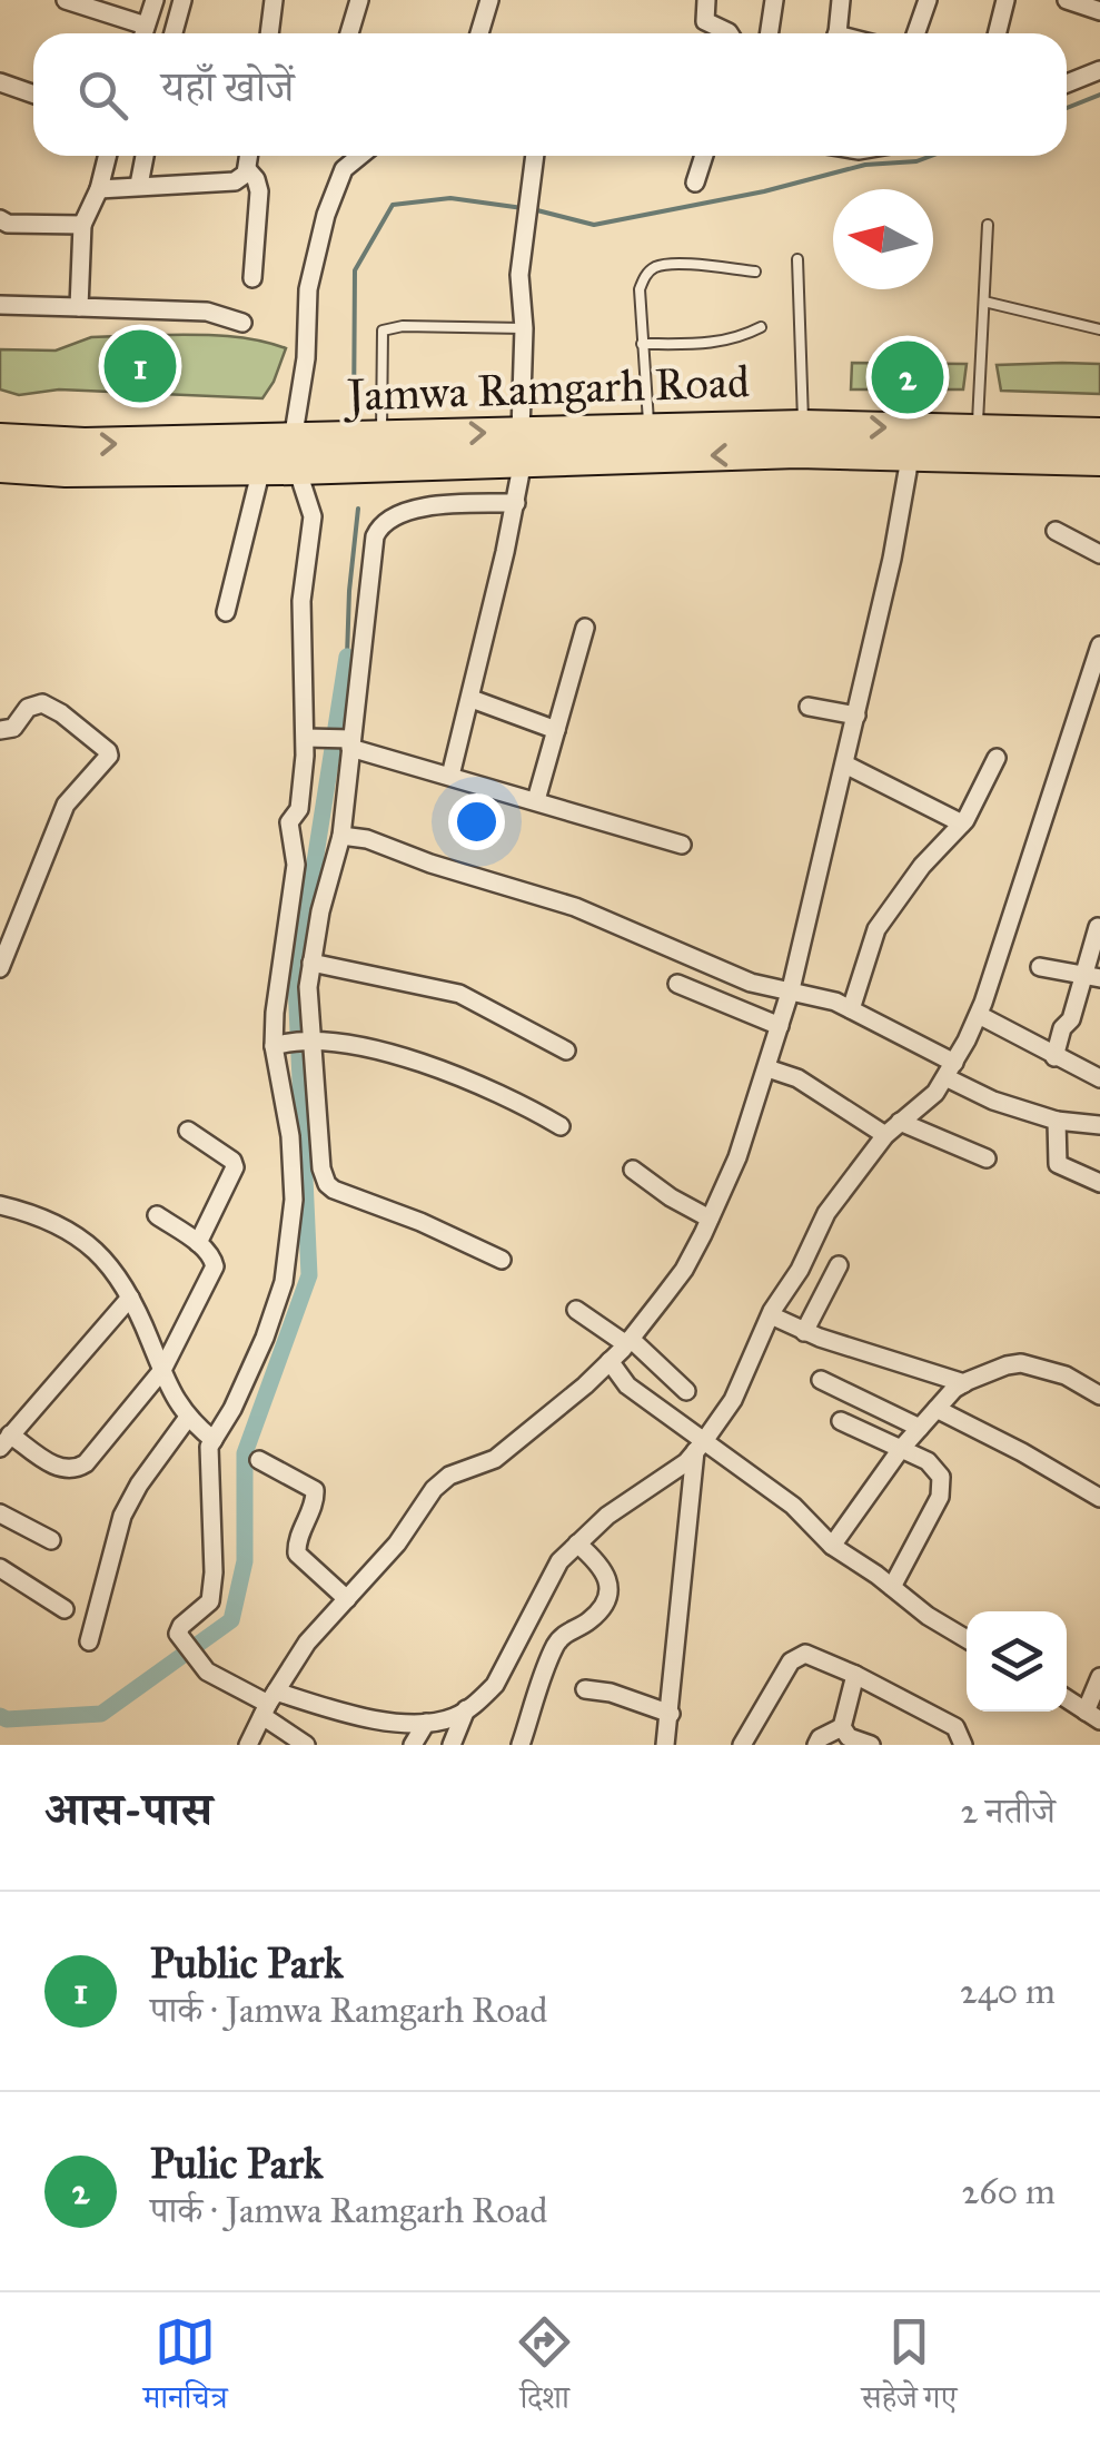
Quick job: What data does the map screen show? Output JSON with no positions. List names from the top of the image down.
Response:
{
  "streets": {
    "highway": ["Jamwa Ramgarh Road"]
  },
  "north": "left",
  "page": {
    "search": "यहाँ खोजें",
    "pins": ["1", "2"],
    "heading": ["आस-पास", "2 नतीजे"],
    "list": [
      {
        "mark": "1",
        "name": "Public Park",
        "note": "पार्क · Jamwa Ramgarh Road",
        "value": "240 m"
      },
      {
        "mark": "2",
        "name": "Pulic Park",
        "note": "पार्क · Jamwa Ramgarh Road",
        "value": "260 m"
      }
    ],
    "nav": ["मानचित्र", "दिशा", "सहेजे गए"]
  }
}
